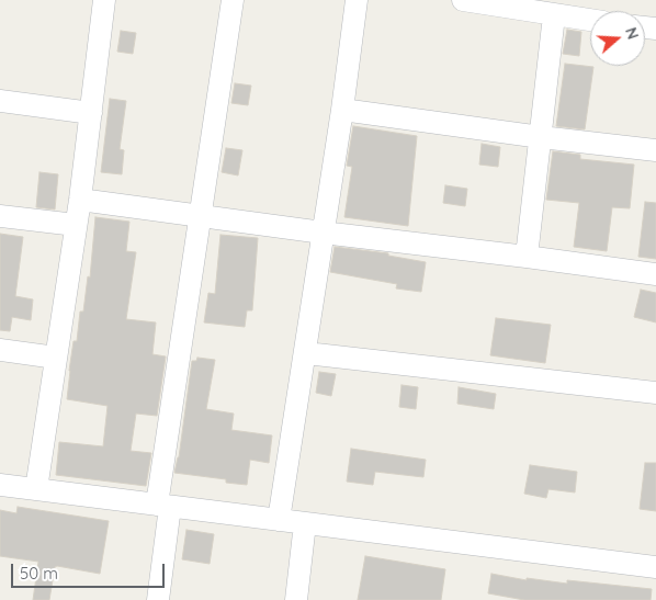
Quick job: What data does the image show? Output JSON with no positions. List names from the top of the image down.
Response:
{
  "scale_bar": "50 m",
  "north": "right"
}
